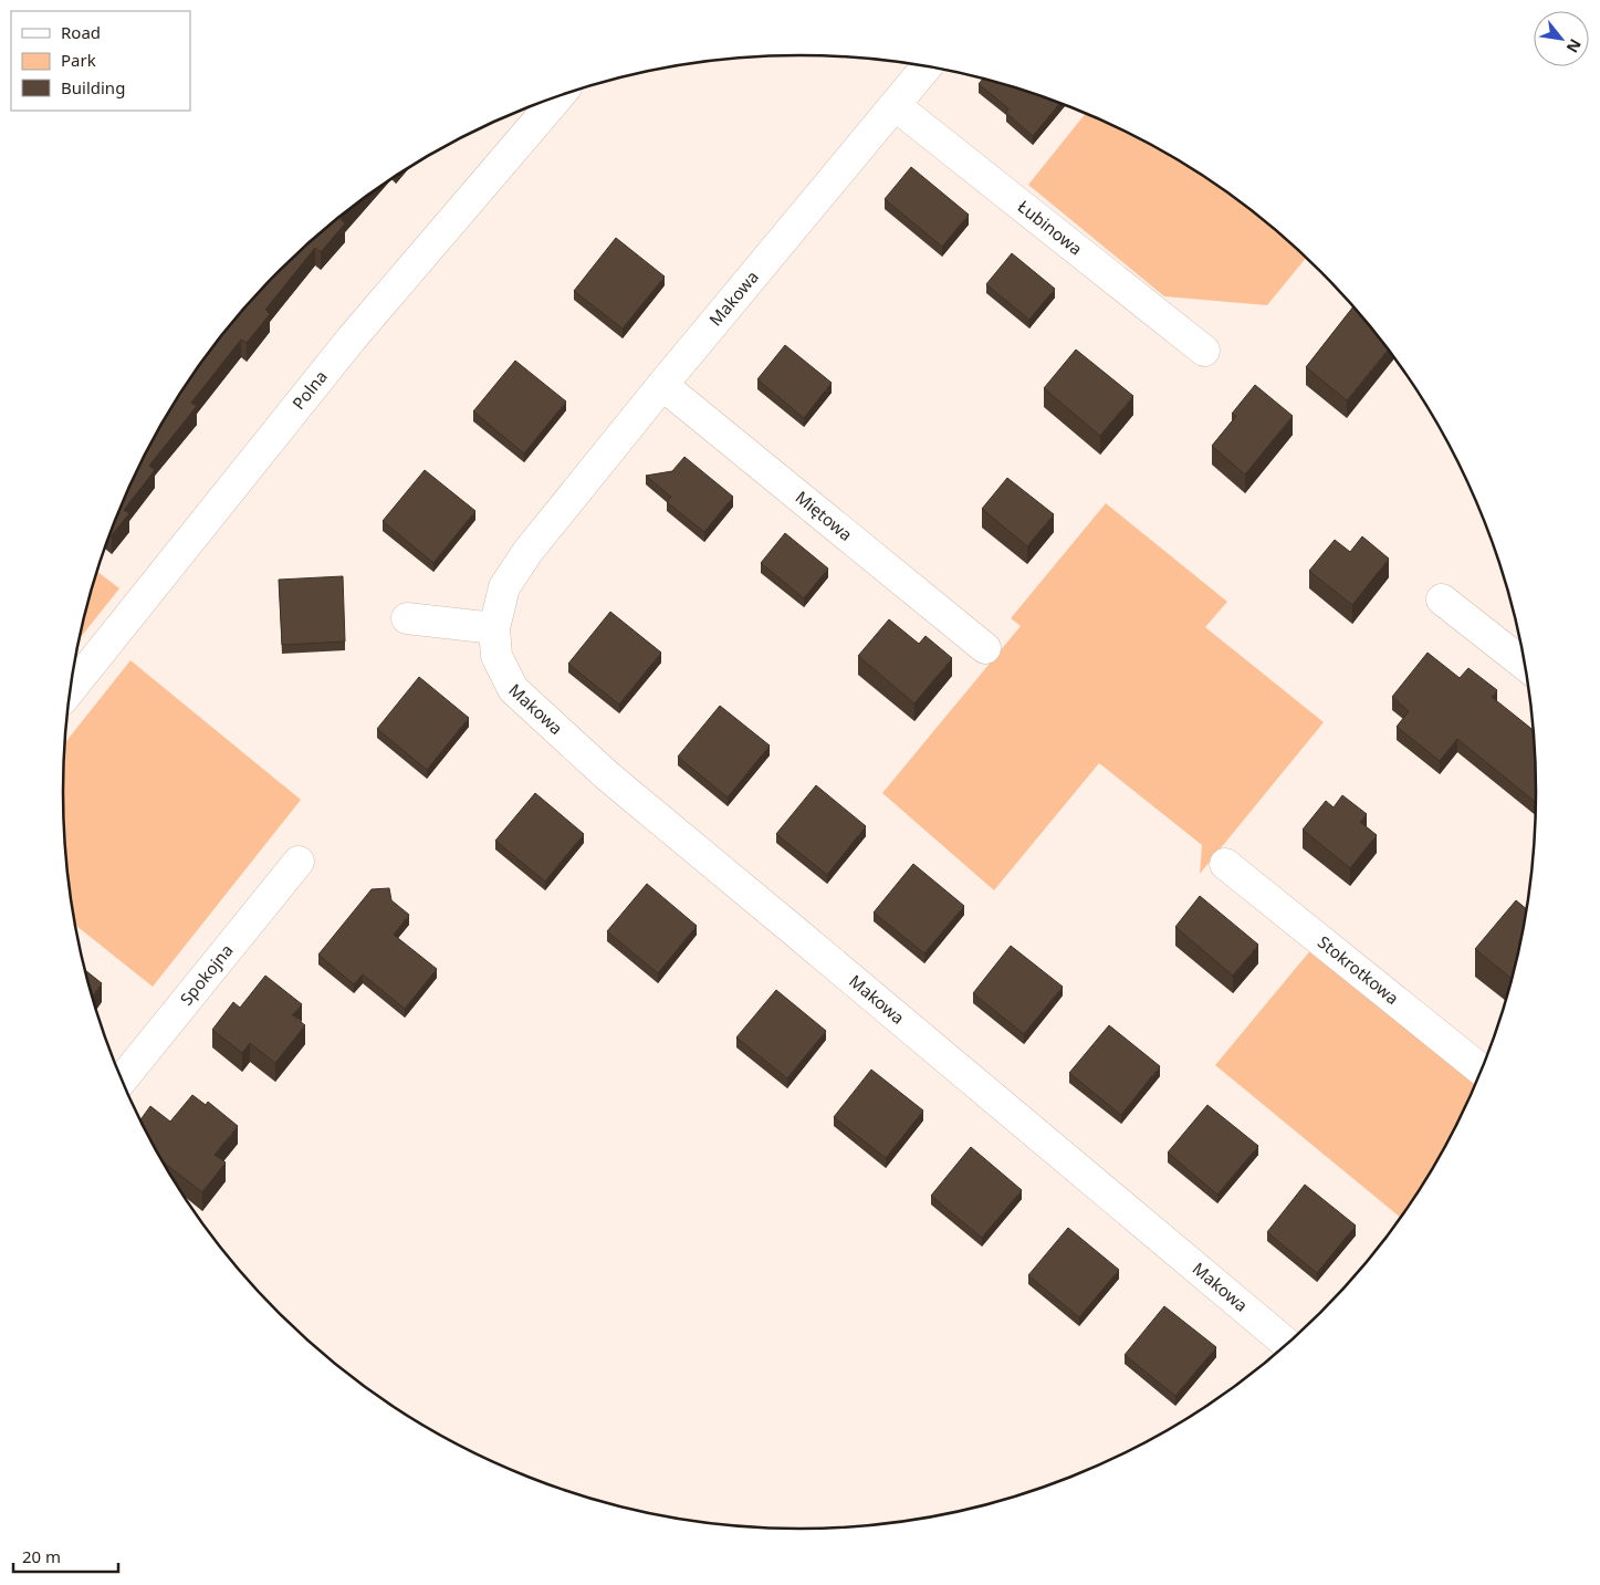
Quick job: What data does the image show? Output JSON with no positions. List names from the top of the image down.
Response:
{
  "streets": {
    "street": [
      "Łubinowa",
      "Makowa",
      "Polna",
      "Miętowa",
      "Stokrotkowa",
      "Spokojna"
    ]
  },
  "crossings": [
    ["Łubinowa", "Makowa"],
    ["Makowa", "Miętowa"]
  ],
  "legend": ["Road", "Park", "Building"],
  "scale_bar": "20 m",
  "north": "bottom right"
}
